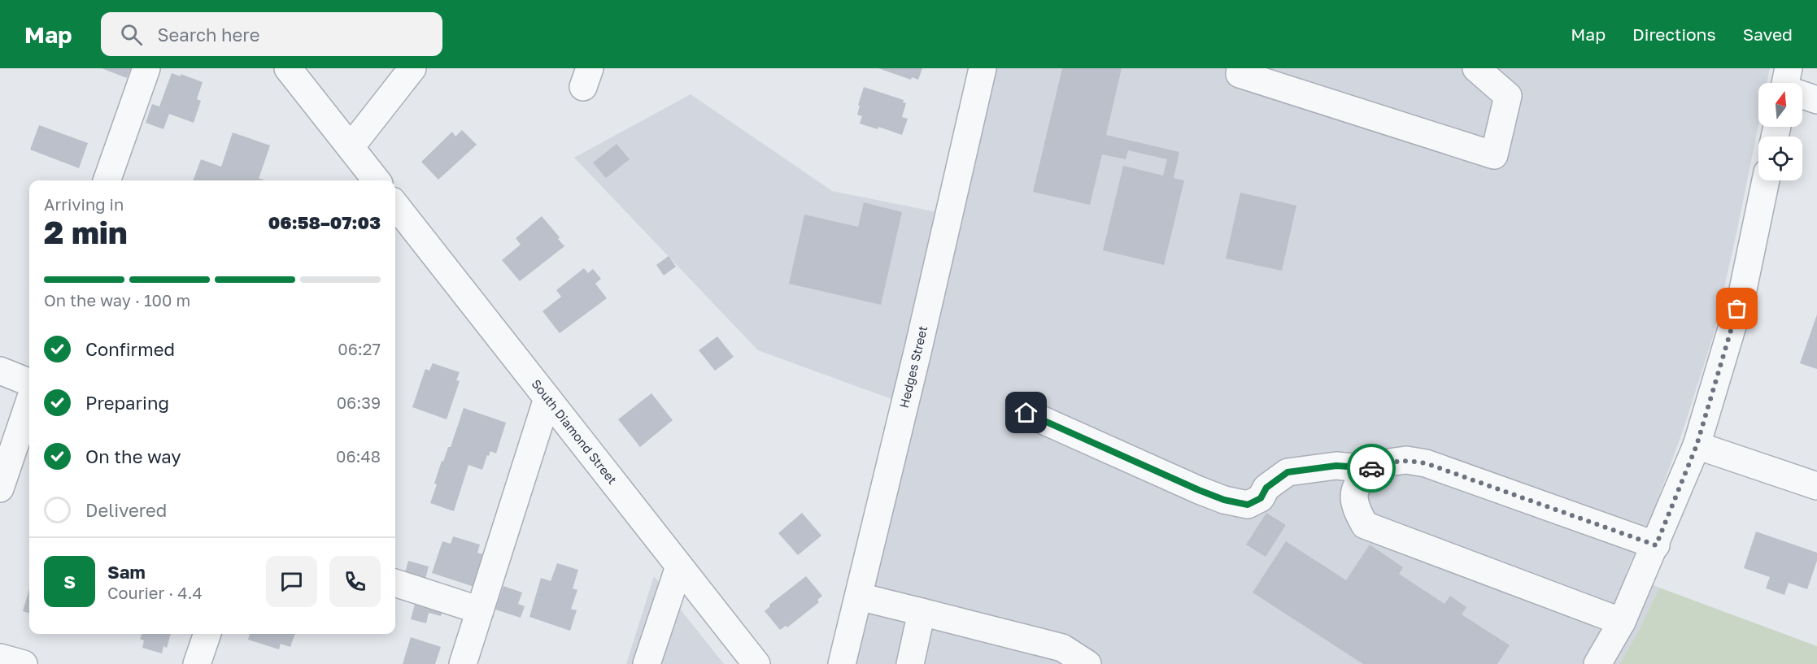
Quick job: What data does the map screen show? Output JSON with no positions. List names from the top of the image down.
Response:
{
  "streets": {
    "street": ["Hedges Street", "South Diamond Street"]
  },
  "north": "top",
  "page": {
    "header": "Map",
    "search": "Search here",
    "nav": ["Map", "Directions", "Saved"],
    "heading": ["2 min", "Arriving in", "06:58–07:03"],
    "panel": ["Sam", "Courier · 4.4"],
    "bar": "On the way · 100 m",
    "list": [
      ["Confirmed", "06:27"],
      ["Preparing", "06:39"],
      ["On the way", "06:48"],
      "Delivered"
    ],
    "round": "S"
  }
}
